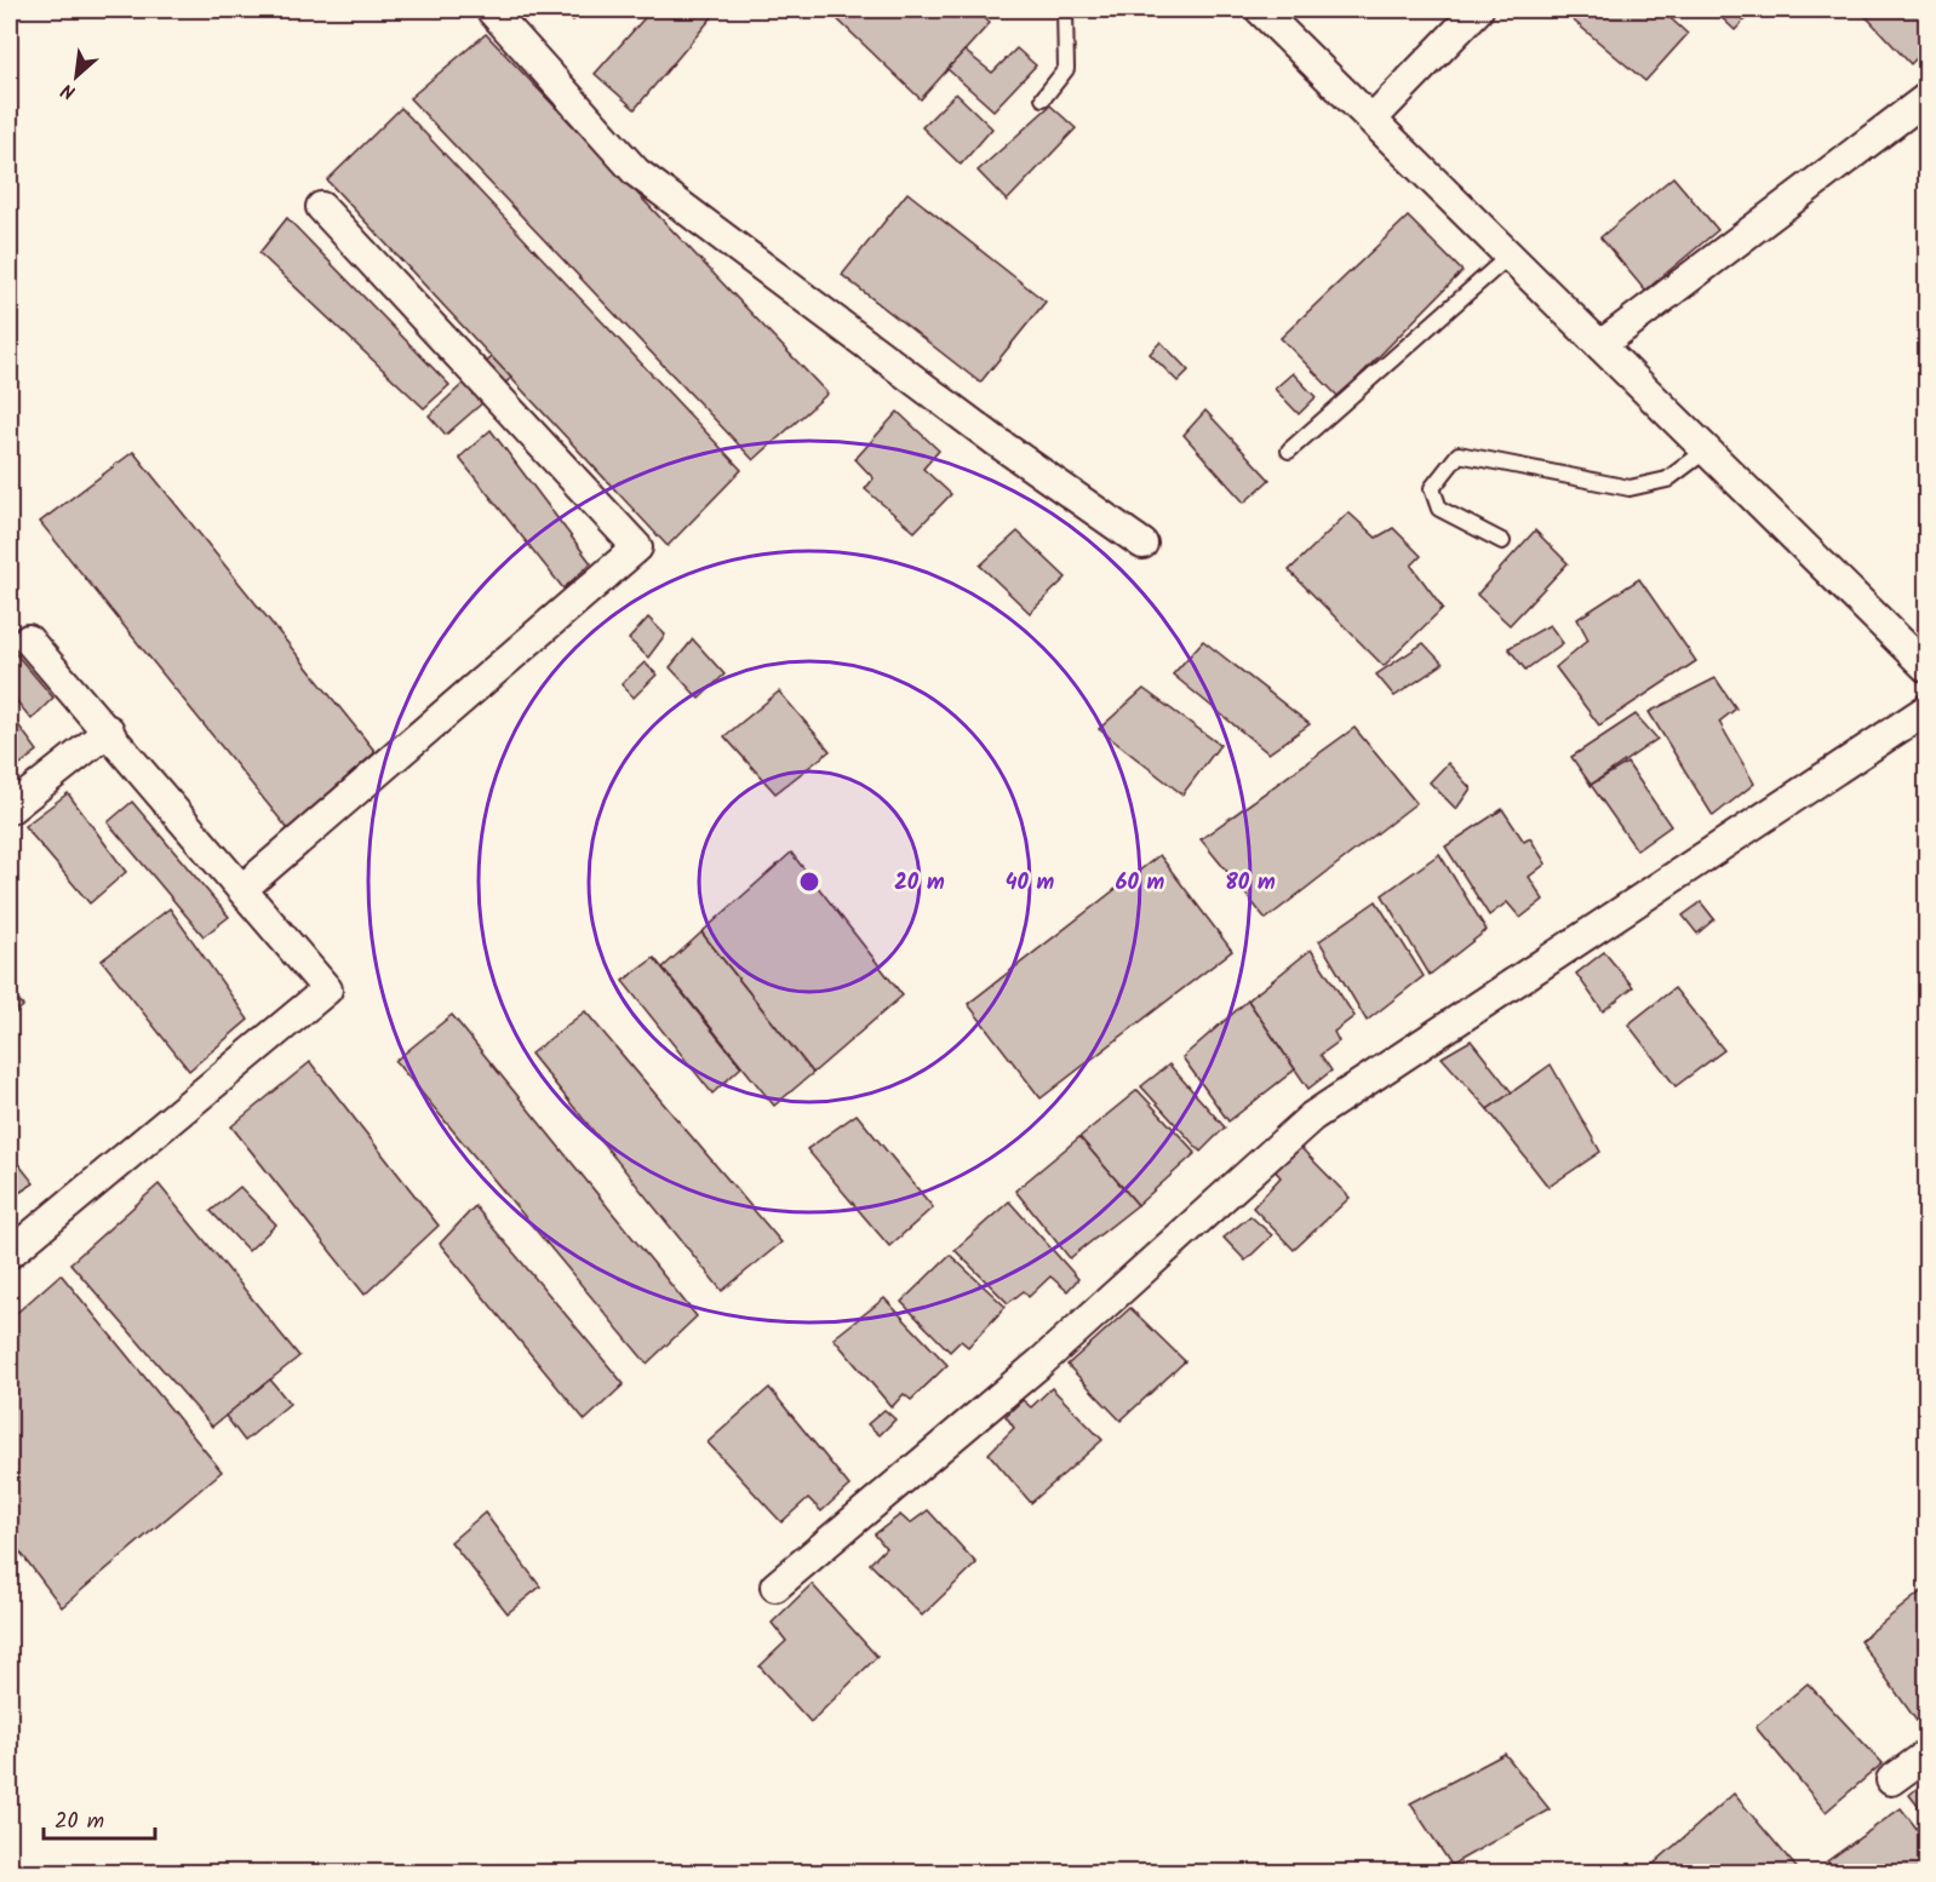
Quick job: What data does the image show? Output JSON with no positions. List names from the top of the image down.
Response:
{
  "scale_bar": "20 m",
  "north": "bottom left",
  "rings": [
    "20 m",
    "40 m",
    "60 m",
    "80 m"
  ]
}
